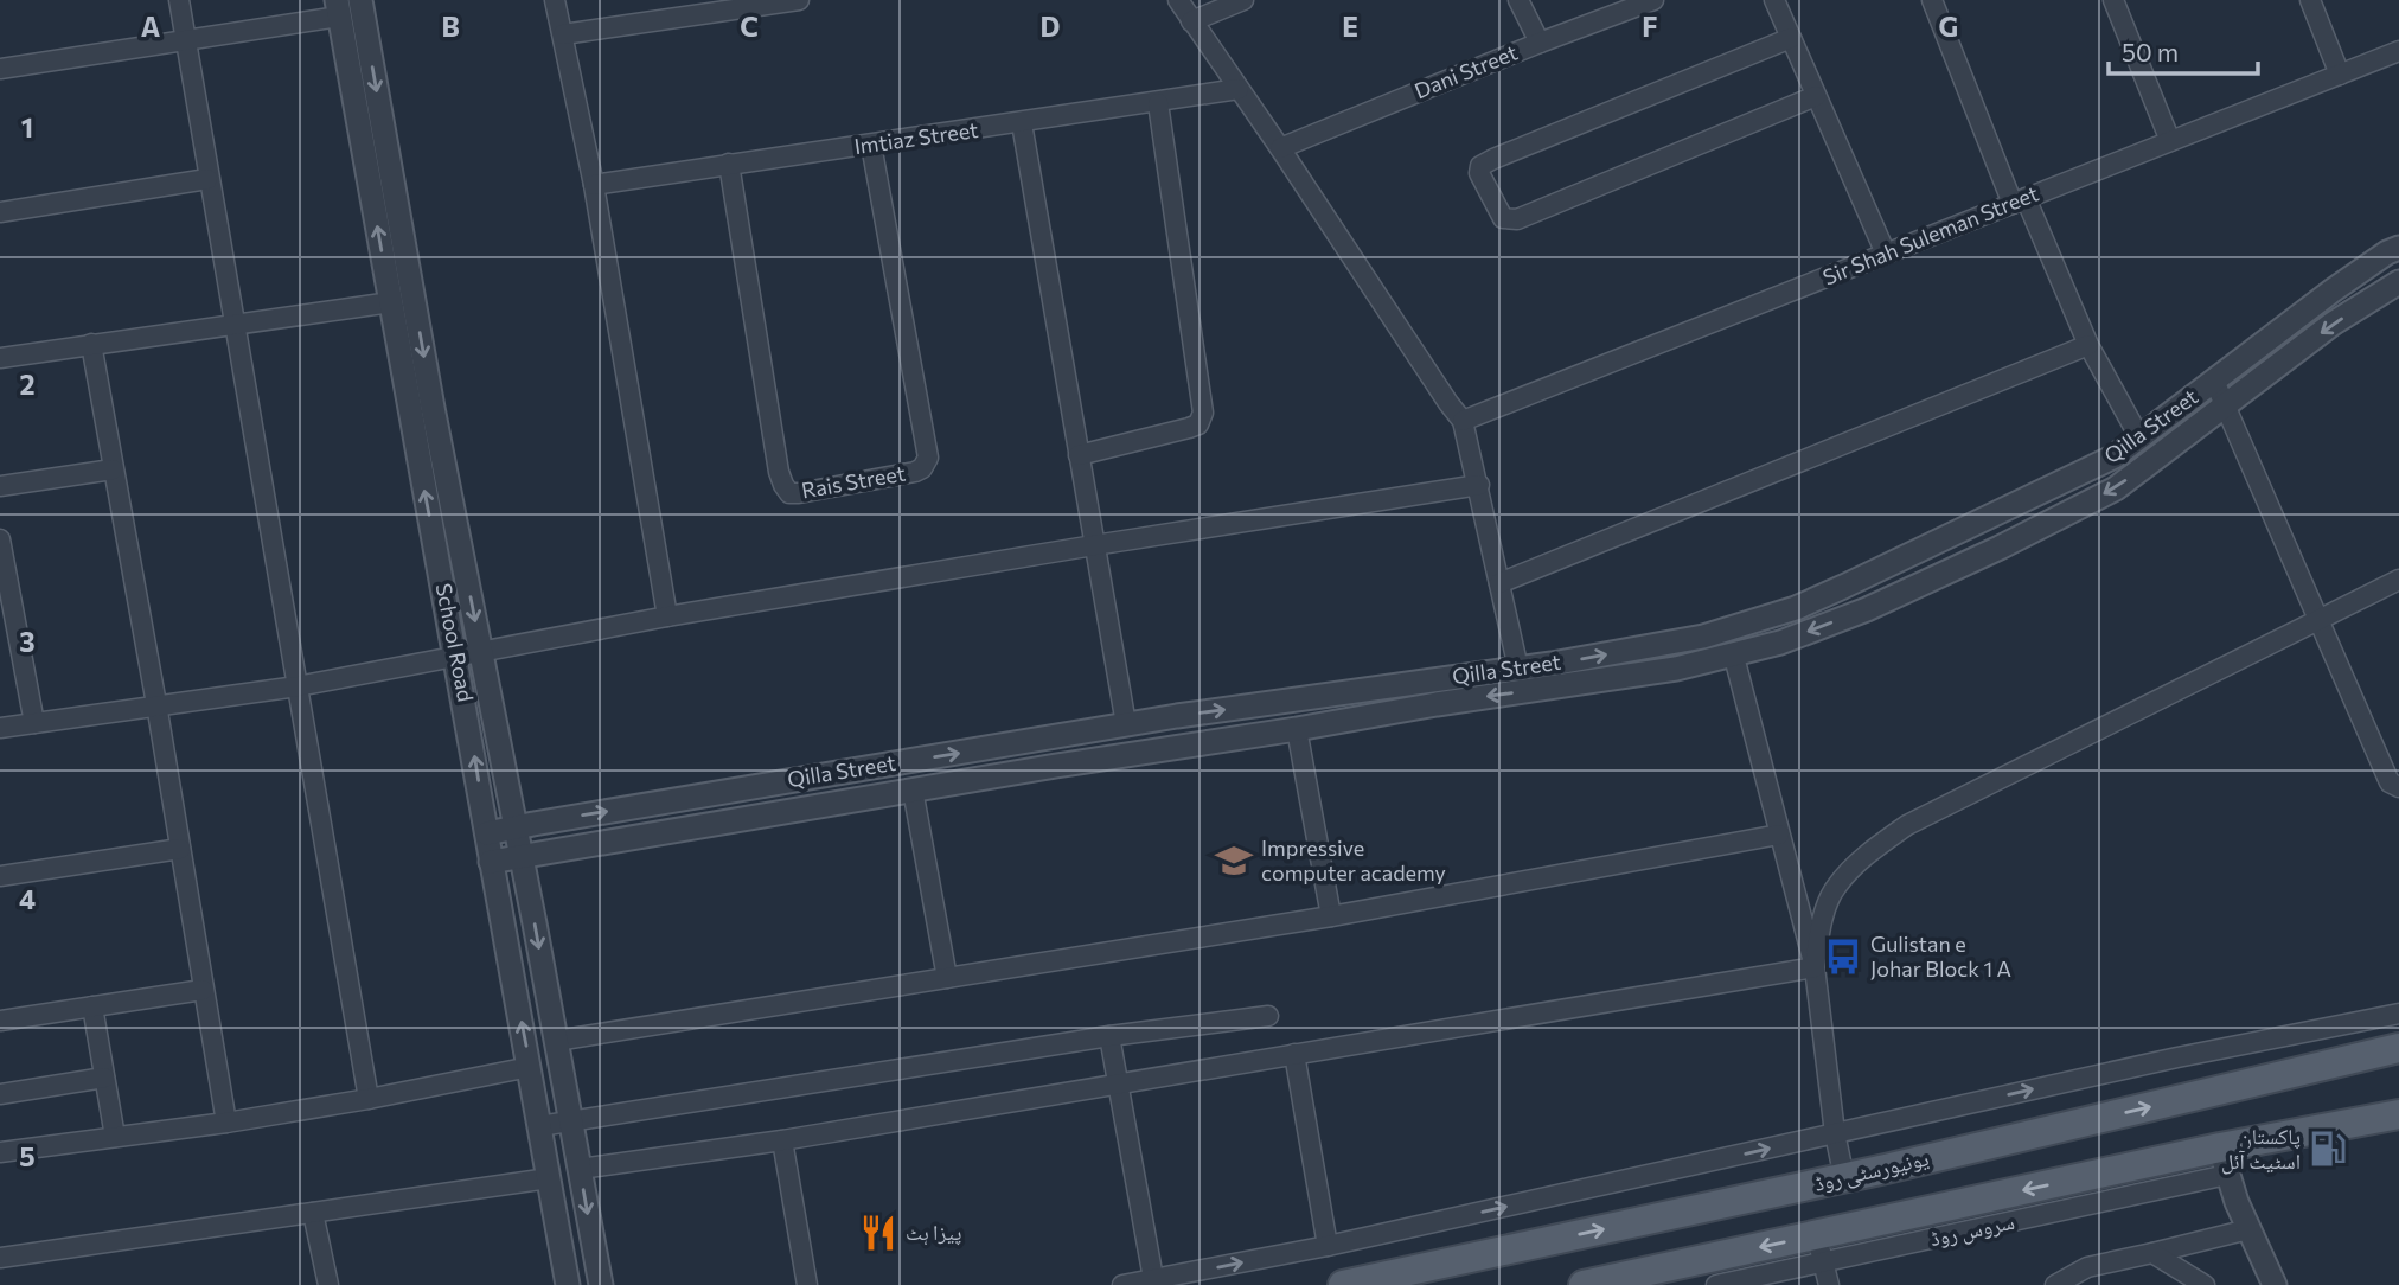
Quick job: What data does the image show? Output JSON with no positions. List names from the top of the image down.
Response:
{
  "streets": {
    "main road": ["یونیورسٹی روڈ"],
    "street": [
      "Dani Street",
      "Imtiaz Street",
      "Sir Shah Suleman Street",
      "Qilla Street",
      "Rais Street",
      "School Road"
    ]
  },
  "crossings": [
    ["Imtiaz Street", "Rais Street"],
    ["Qilla Street", "School Road"]
  ],
  "places": {
    "school or university": ["Impressive computer academy"],
    "bus stop": ["Gulistan e Johar Block 1 A"],
    "fuel station": ["پاکستان اسٹیٹ آئل"],
    "restaurant": ["پیزا ہٹ"]
  },
  "scale_bar": "50 m",
  "grid": {
    "columns": [
      "A",
      "B",
      "C",
      "D",
      "E",
      "F",
      "G"
    ],
    "rows": [
      "1",
      "2",
      "3",
      "4",
      "5"
    ]
  }
}
